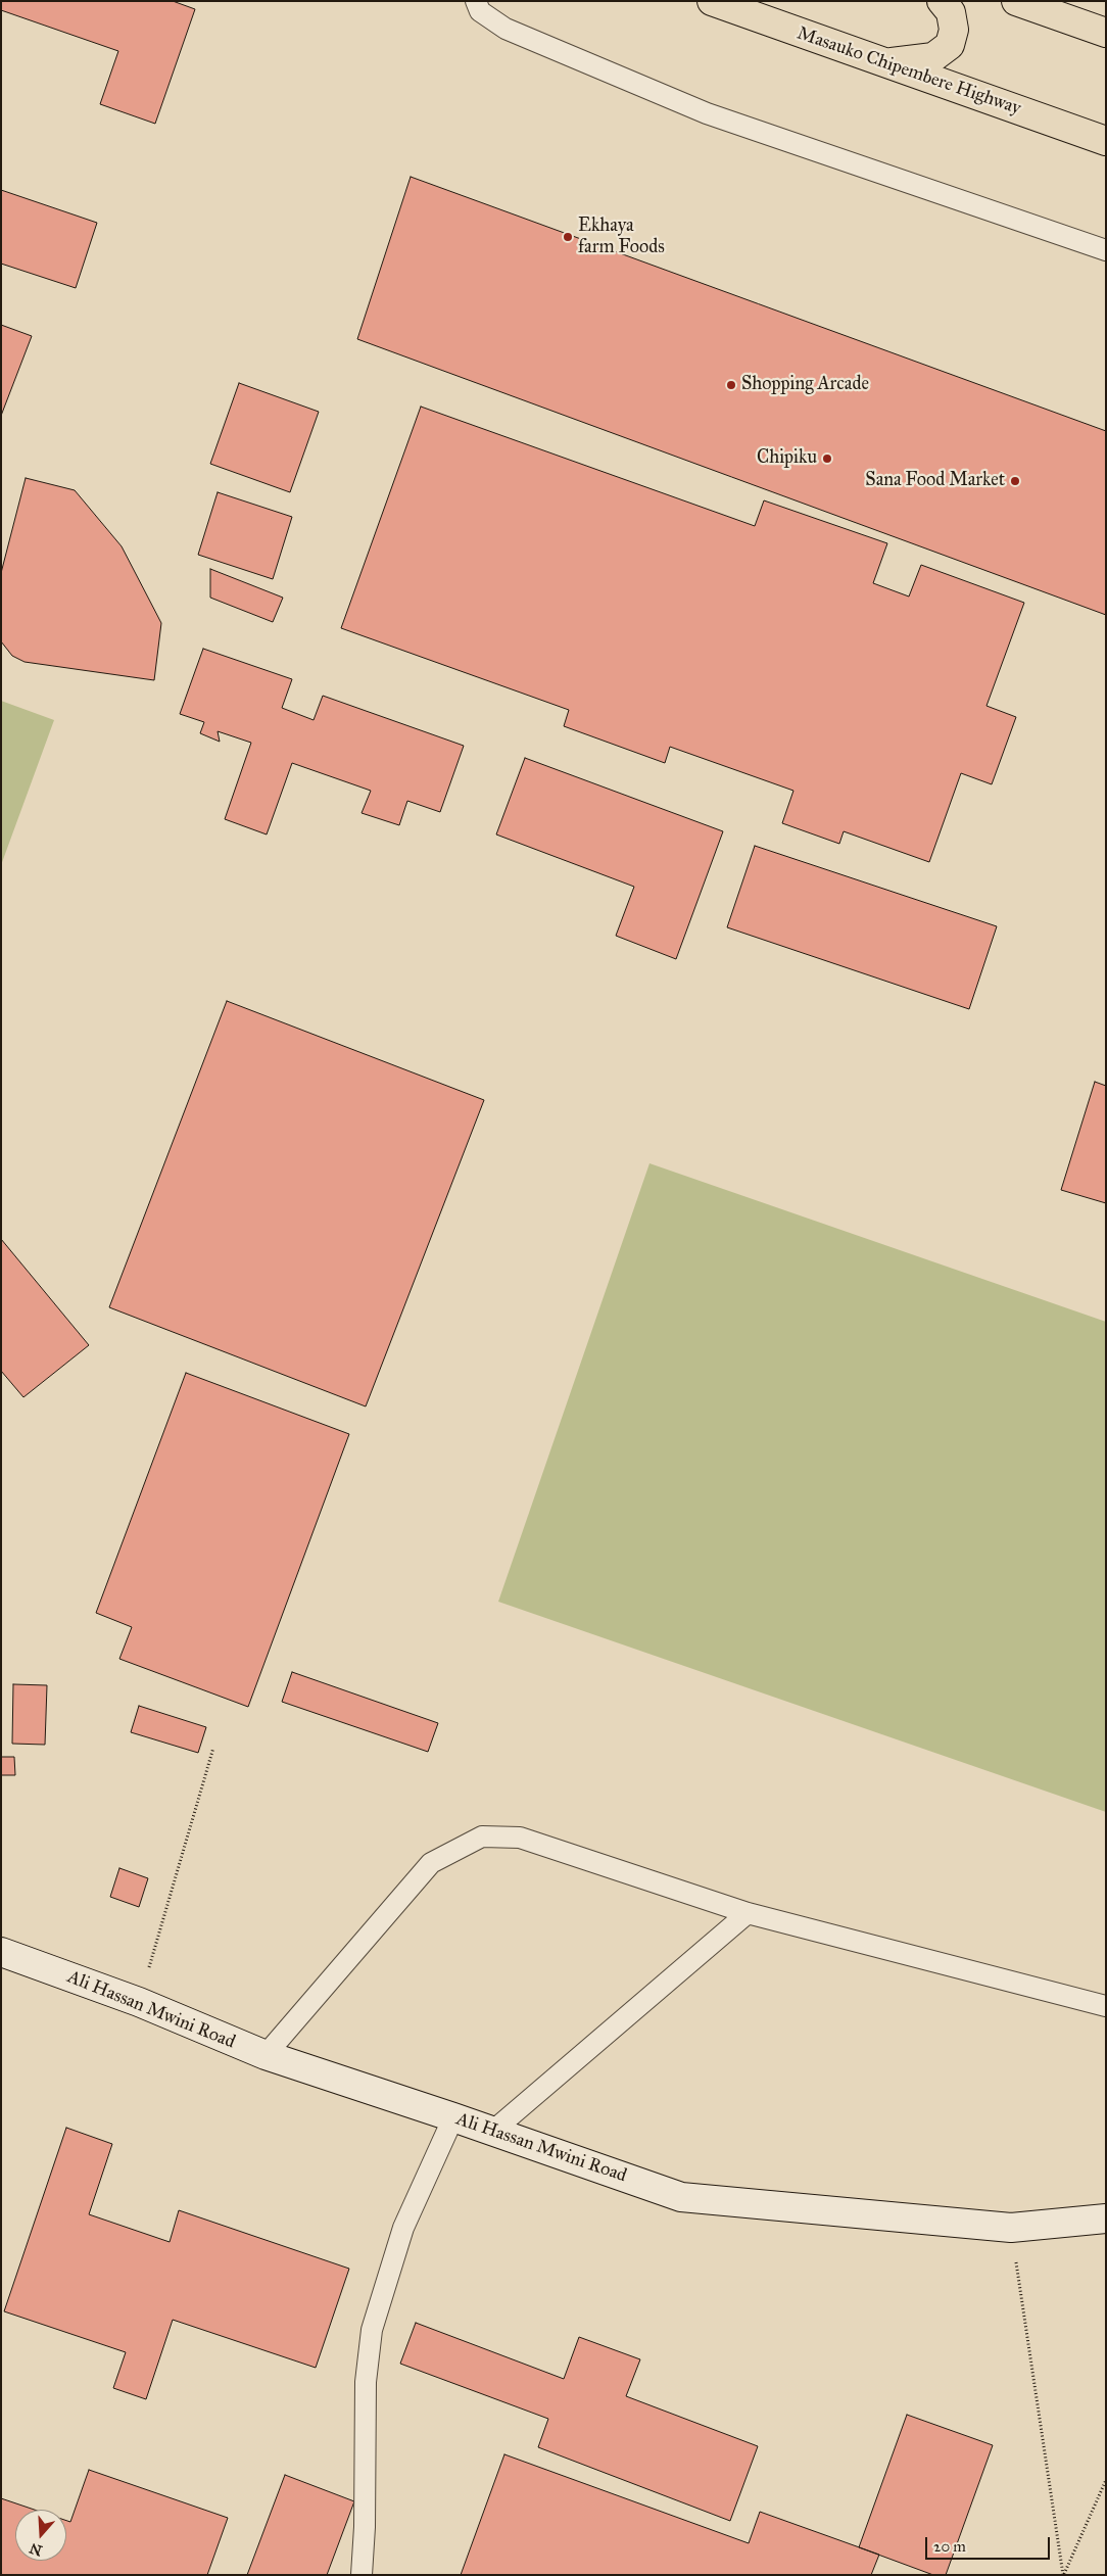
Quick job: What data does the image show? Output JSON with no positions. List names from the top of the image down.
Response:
{
  "streets": {
    "highway": ["Masauko Chipembere Highway"],
    "main road": ["Ali Hassan Mwini Road"]
  },
  "places": [
    "Ekhaya farm Foods",
    "Shopping Arcade",
    "Chipiku",
    "Sana Food Market"
  ],
  "scale_bar": "20 m",
  "north": "bottom"
}
